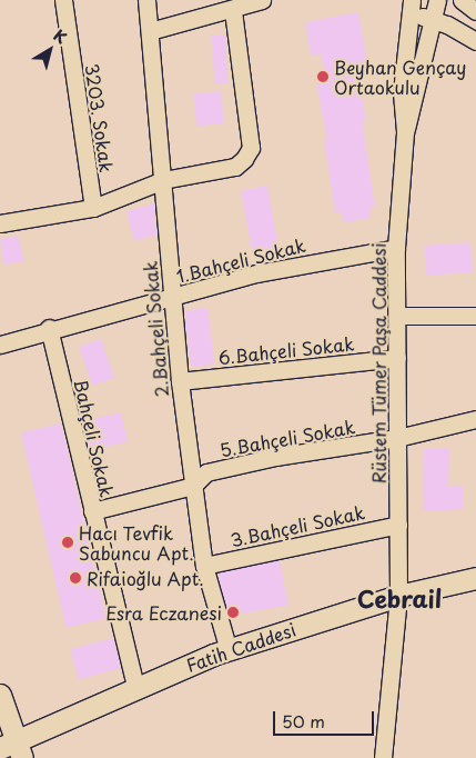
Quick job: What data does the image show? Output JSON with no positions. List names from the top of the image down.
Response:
{
  "streets": {
    "main road": ["Fatih Caddesi"],
    "street": [
      "3203. Sokak",
      "1.Bahçeli Sokak",
      "2.Bahçeli Sokak",
      "6.Bahçeli Sokak",
      "Rüstem Tümer Paşa Caddesi",
      "Bahçeli Sokak",
      "5.Bahçeli Sokak",
      "3.Bahçeli Sokak"
    ]
  },
  "crossings": [
    ["1.Bahçeli Sokak", "2.Bahçeli Sokak"],
    ["1.Bahçeli Sokak", "Rüstem Tümer Paşa Caddesi"],
    ["1.Bahçeli Sokak", "Bahçeli Sokak"],
    ["2.Bahçeli Sokak", "6.Bahçeli Sokak"],
    ["2.Bahçeli Sokak", "5.Bahçeli Sokak"],
    ["2.Bahçeli Sokak", "3.Bahçeli Sokak"],
    ["2.Bahçeli Sokak", "Fatih Caddesi"],
    ["6.Bahçeli Sokak", "Rüstem Tümer Paşa Caddesi"],
    ["Rüstem Tümer Paşa Caddesi", "5.Bahçeli Sokak"],
    ["Rüstem Tümer Paşa Caddesi", "3.Bahçeli Sokak"],
    ["Rüstem Tümer Paşa Caddesi", "Fatih Caddesi"],
    ["Bahçeli Sokak", "5.Bahçeli Sokak"],
    ["Bahçeli Sokak", "Fatih Caddesi"]
  ],
  "districts": ["Cebrail"],
  "places": [
    "Beyhan Gençay Ortaokulu",
    "Hacı Tevfik Sabuncu Apt.",
    "Rifaioğlu Apt.",
    "Esra Eczanesi"
  ],
  "scale_bar": "50 m",
  "north": "top right"
}
